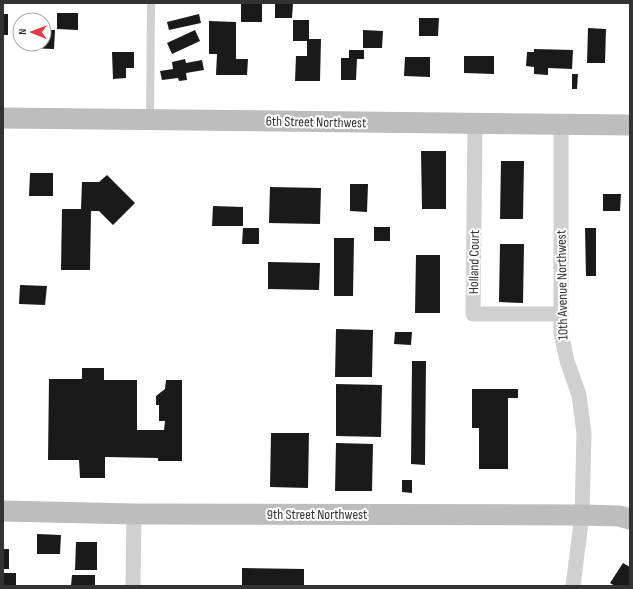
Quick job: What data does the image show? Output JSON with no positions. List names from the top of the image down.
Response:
{
  "streets": {
    "street": [
      "6th Street Northwest",
      "Holland Court",
      "10th Avenue Northwest",
      "9th Street Northwest"
    ]
  },
  "crossings": [
    ["6th Street Northwest", "Holland Court"],
    ["6th Street Northwest", "10th Avenue Northwest"],
    ["Holland Court", "10th Avenue Northwest"],
    ["10th Avenue Northwest", "9th Street Northwest"]
  ],
  "north": "left"
}
